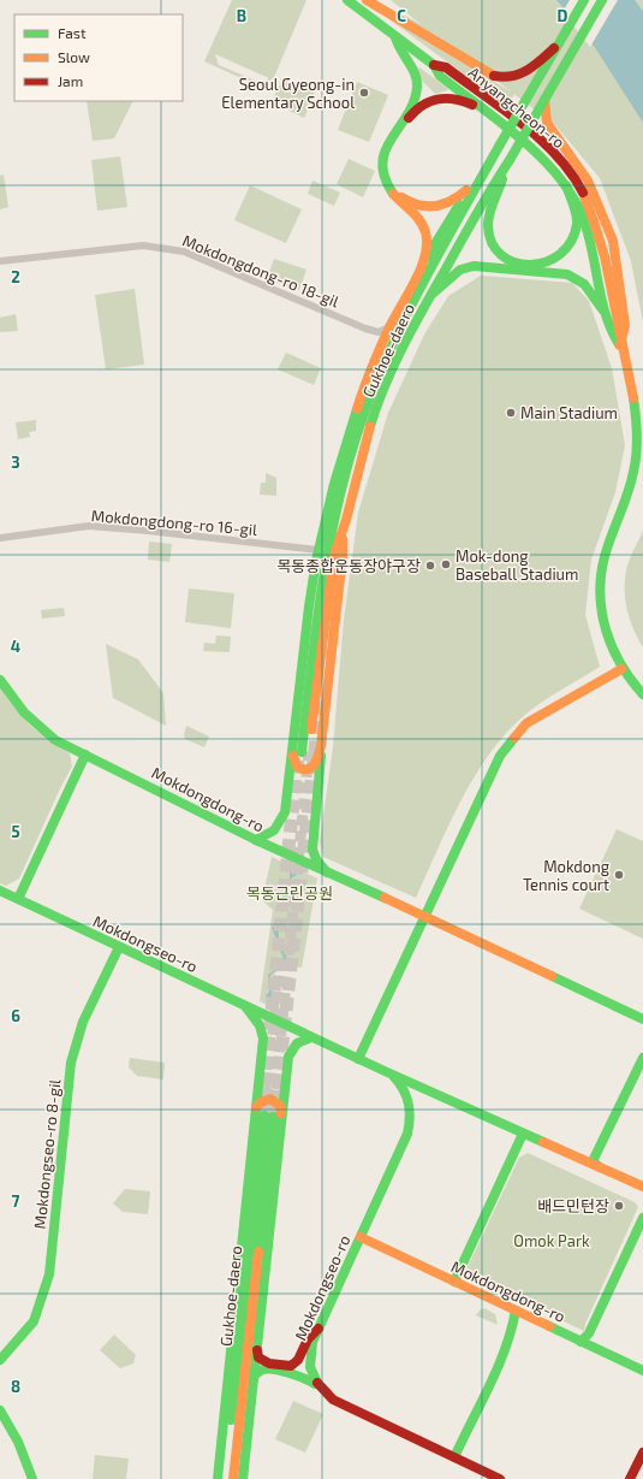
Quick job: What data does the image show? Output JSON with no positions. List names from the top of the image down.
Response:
{
  "streets": {
    "main road": [
      "Anyangcheon-ro",
      "Gukhoe-daero",
      "Mokdongdong-ro",
      "Mokdongseo-ro",
      "Mokdongseo-ro 8-gil"
    ],
    "street": ["Mokdongdong-ro 18-gil", "Mokdongdong-ro 16-gil"]
  },
  "crossings": [
    ["Mokdongdong-ro", "Mokdongseo-ro"],
    ["Mokdongseo-ro", "Mokdongseo-ro 8-gil"]
  ],
  "parks": ["목동근린공원", "Omok Park"],
  "places": [
    "Seoul Gyeong-in Elementary School",
    "Main Stadium",
    "Mok-dong Baseball Stadium",
    "목동종합운동장야구장",
    "Mokdong Tennis court",
    "배드민턴장"
  ],
  "legend": ["Fast", "Slow", "Jam"],
  "grid": {
    "columns": ["B", "C", "D"],
    "rows": [
      "2",
      "3",
      "4",
      "5",
      "6",
      "7",
      "8"
    ]
  }
}
